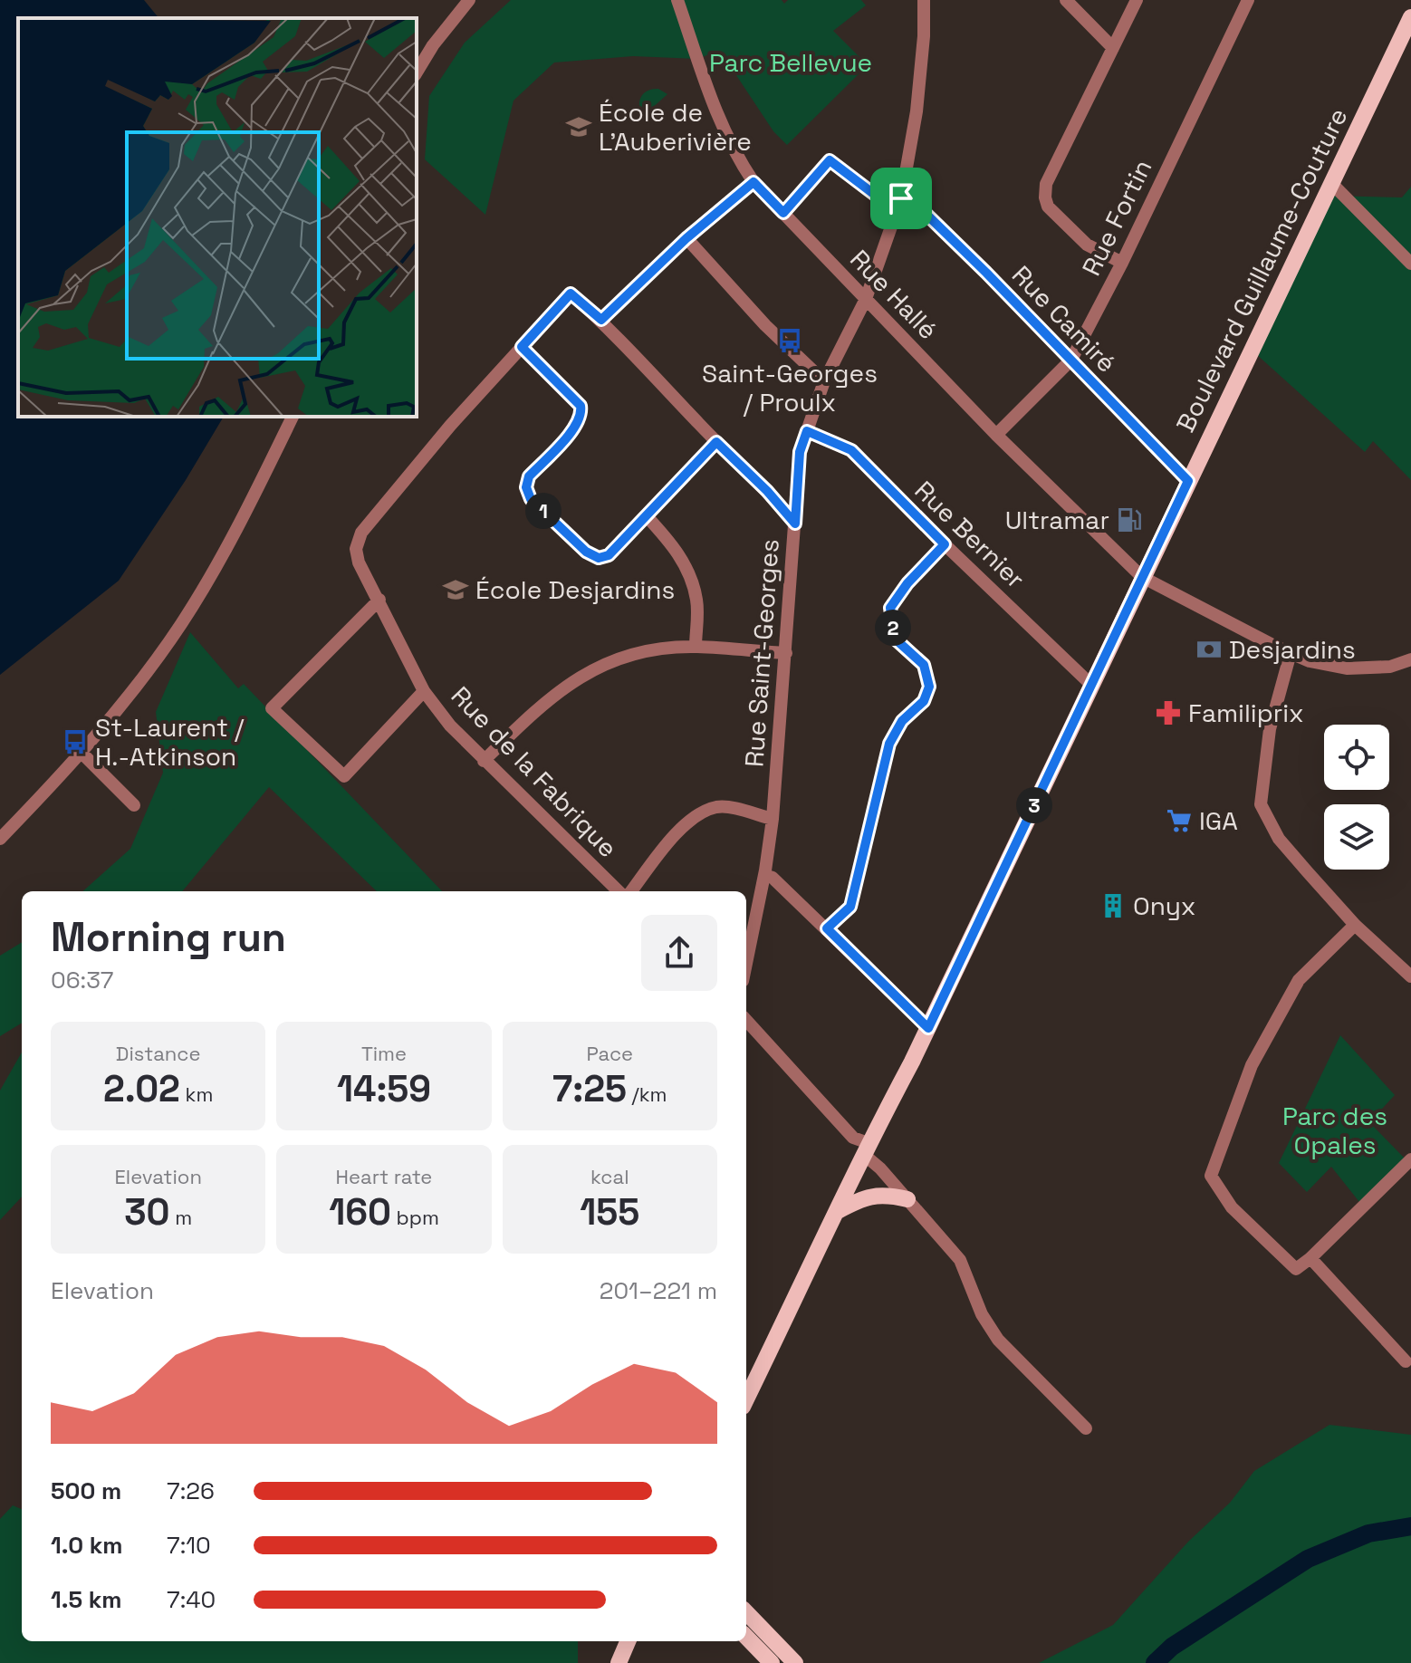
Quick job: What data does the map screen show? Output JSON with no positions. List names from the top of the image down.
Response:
{
  "streets": {
    "main road": ["Boulevard Guillaume-Couture"],
    "street": [
      "Rue Fortin",
      "Rue Hallé",
      "Rue Camiré",
      "Rue Bernier",
      "Rue Saint-Georges",
      "Rue de la Fabrique"
    ]
  },
  "crossings": [
    ["Rue Fortin", "Rue Hallé"],
    ["Rue Fortin", "Rue Camiré"],
    ["Boulevard Guillaume-Couture", "Rue Hallé"],
    ["Boulevard Guillaume-Couture", "Rue Camiré"],
    ["Boulevard Guillaume-Couture", "Rue Bernier"],
    ["Rue Hallé", "Rue Camiré"],
    ["Rue Hallé", "Rue Saint-Georges"],
    ["Rue Camiré", "Rue Saint-Georges"],
    ["Rue Bernier", "Rue Saint-Georges"]
  ],
  "parks": ["Parc Bellevue", "Parc des Opales"],
  "places": {
    "school or university": ["École de L'Auberivière", "École Desjardins"],
    "bus stop": ["Saint-Georges / Proulx", "St-Laurent / H.-Atkinson"],
    "fuel station": ["Ultramar"],
    "bank": ["Desjardins"],
    "pharmacy": ["Familiprix"],
    "supermarket": ["IGA"],
    "building": ["Onyx"]
  },
  "page": {
    "pins": ["1", "2", "3"],
    "heading": ["Morning run", "06:37"],
    "stats": [
      ["Distance", "2.02 km"],
      ["Time", "14:59"],
      ["Pace", "7:25 /km"],
      ["Elevation", "30 m"],
      ["Heart rate", "160 bpm"],
      ["kcal", "155"]
    ],
    "chart": ["Elevation", "201–221 m"],
    "list": [
      {
        "name": "500 m",
        "note": "7:26"
      },
      {
        "name": "1.0 km",
        "note": "7:10"
      },
      {
        "name": "1.5 km",
        "note": "7:40"
      }
    ]
  }
}
